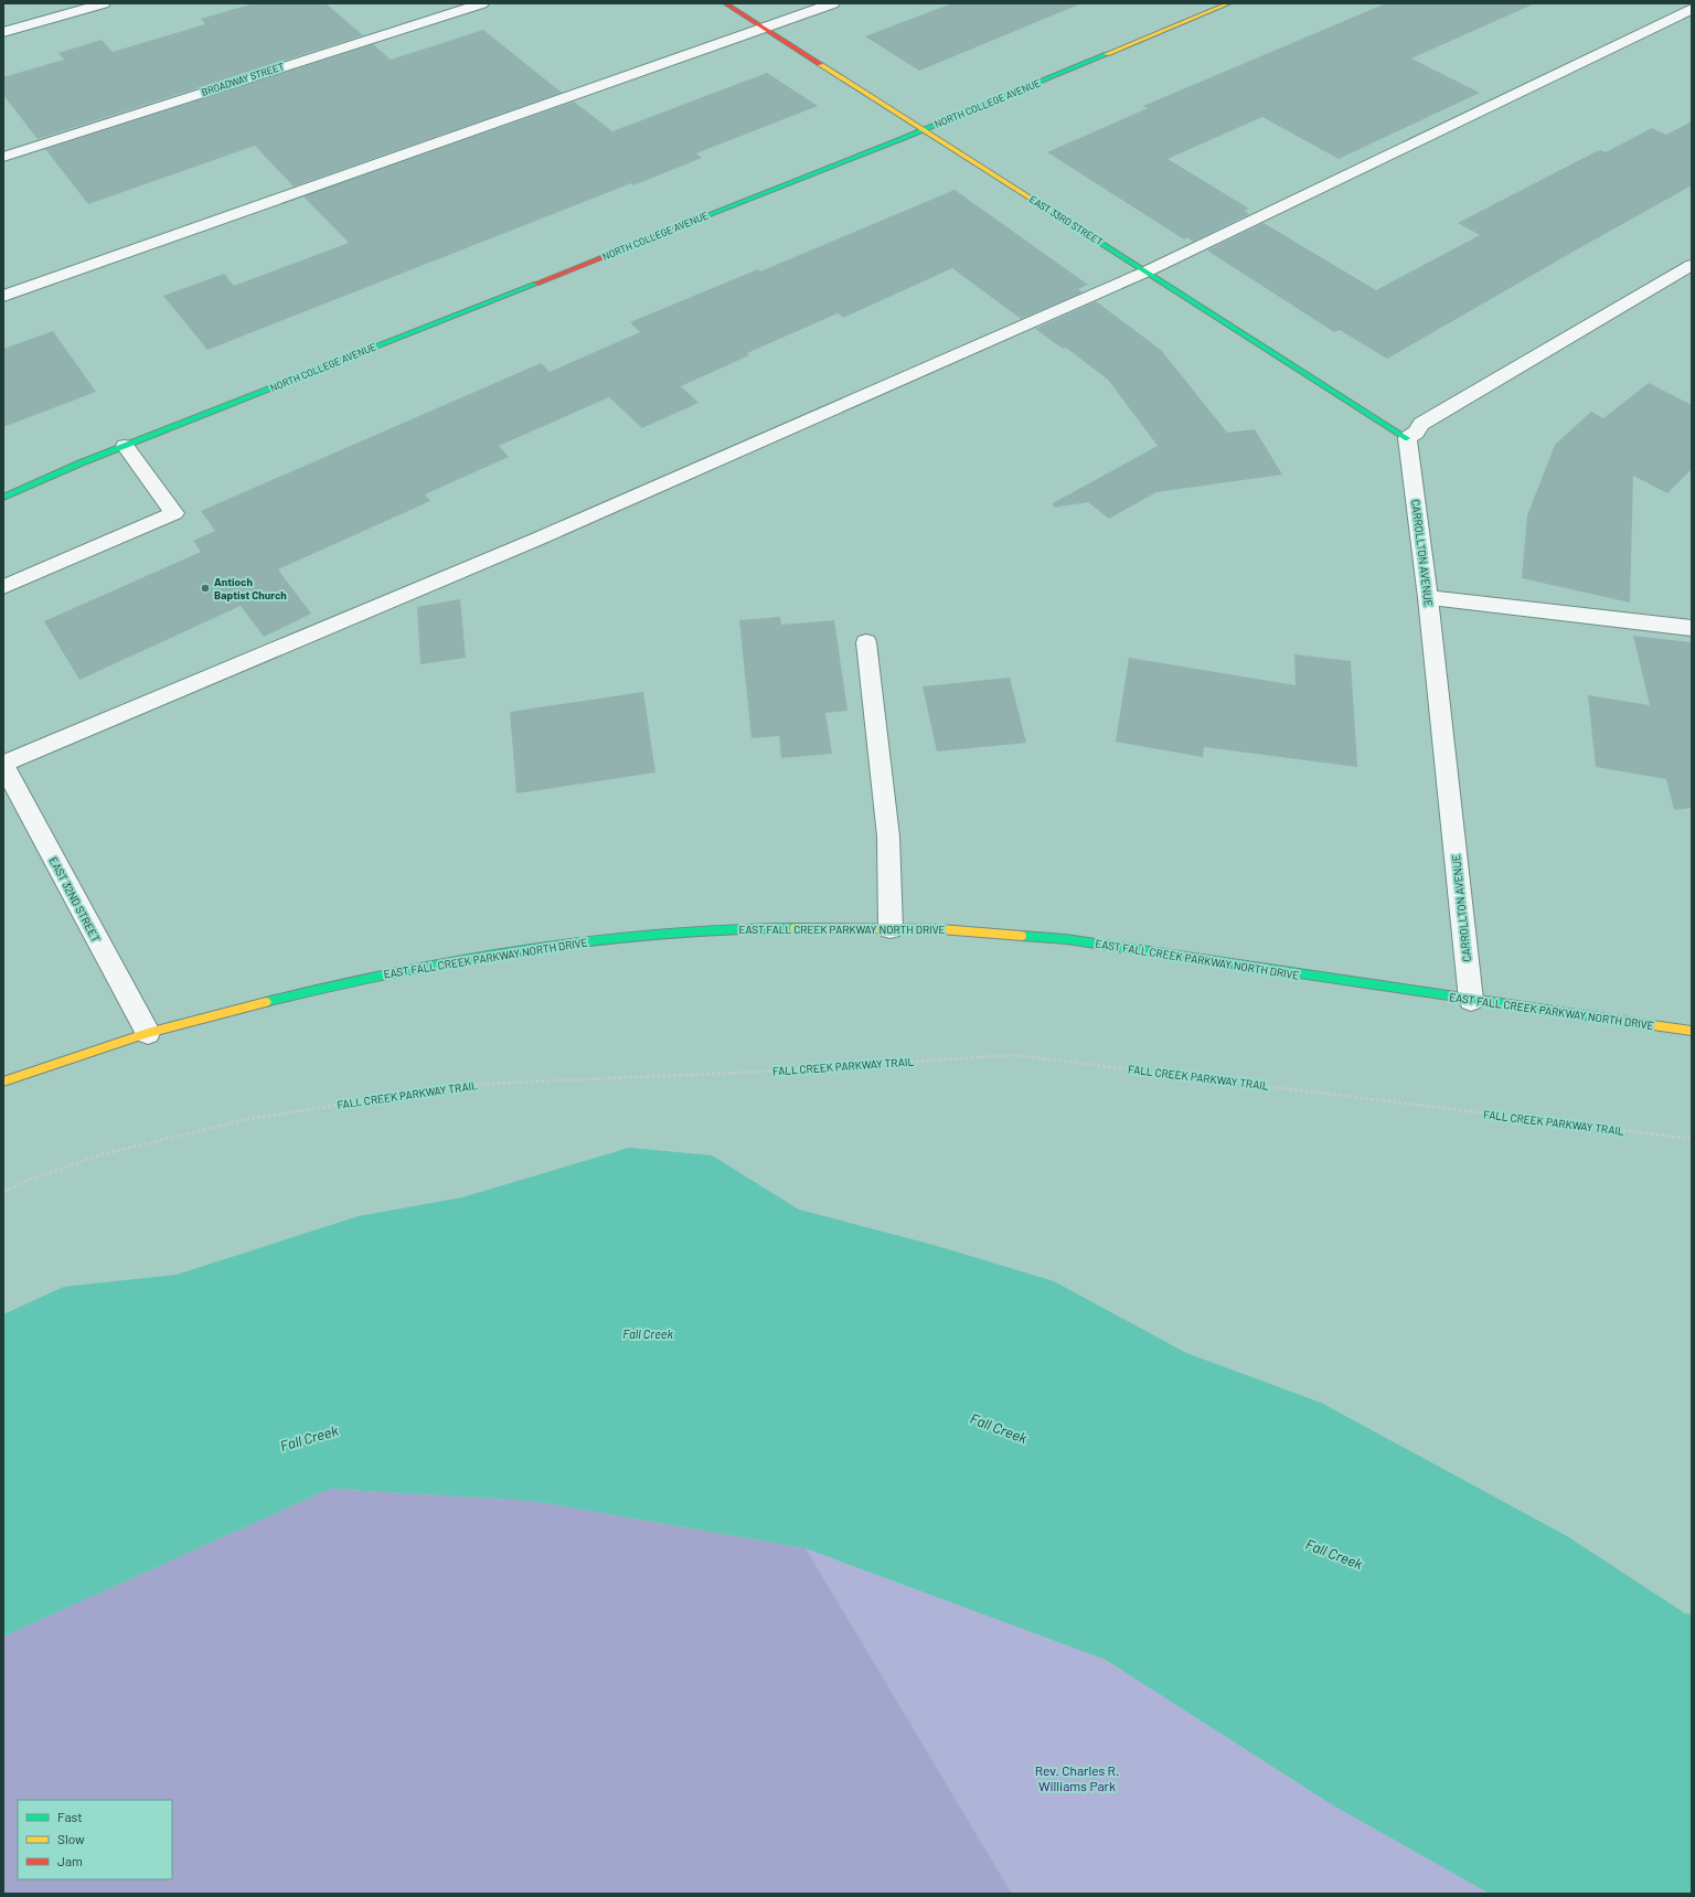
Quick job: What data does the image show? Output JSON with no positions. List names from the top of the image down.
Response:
{
  "streets": {
    "main road": ["NORTH COLLEGE AVENUE", "EAST 33RD STREET", "EAST FALL CREEK PARKWAY NORTH DRIVE"],
    "street": ["BROADWAY STREET", "CARROLLTON AVENUE", "EAST 32ND STREET"],
    "path": ["FALL CREEK PARKWAY TRAIL"]
  },
  "crossings": [
    ["NORTH COLLEGE AVENUE", "EAST 33RD STREET"],
    ["EAST 33RD STREET", "CARROLLTON AVENUE"],
    ["CARROLLTON AVENUE", "EAST FALL CREEK PARKWAY NORTH DRIVE"],
    ["EAST 32ND STREET", "EAST FALL CREEK PARKWAY NORTH DRIVE"]
  ],
  "water": ["Fall Creek"],
  "parks": ["Rev. Charles R. Williams Park"],
  "places": ["Antioch Baptist Church"],
  "legend": ["Fast", "Slow", "Jam"]
}
